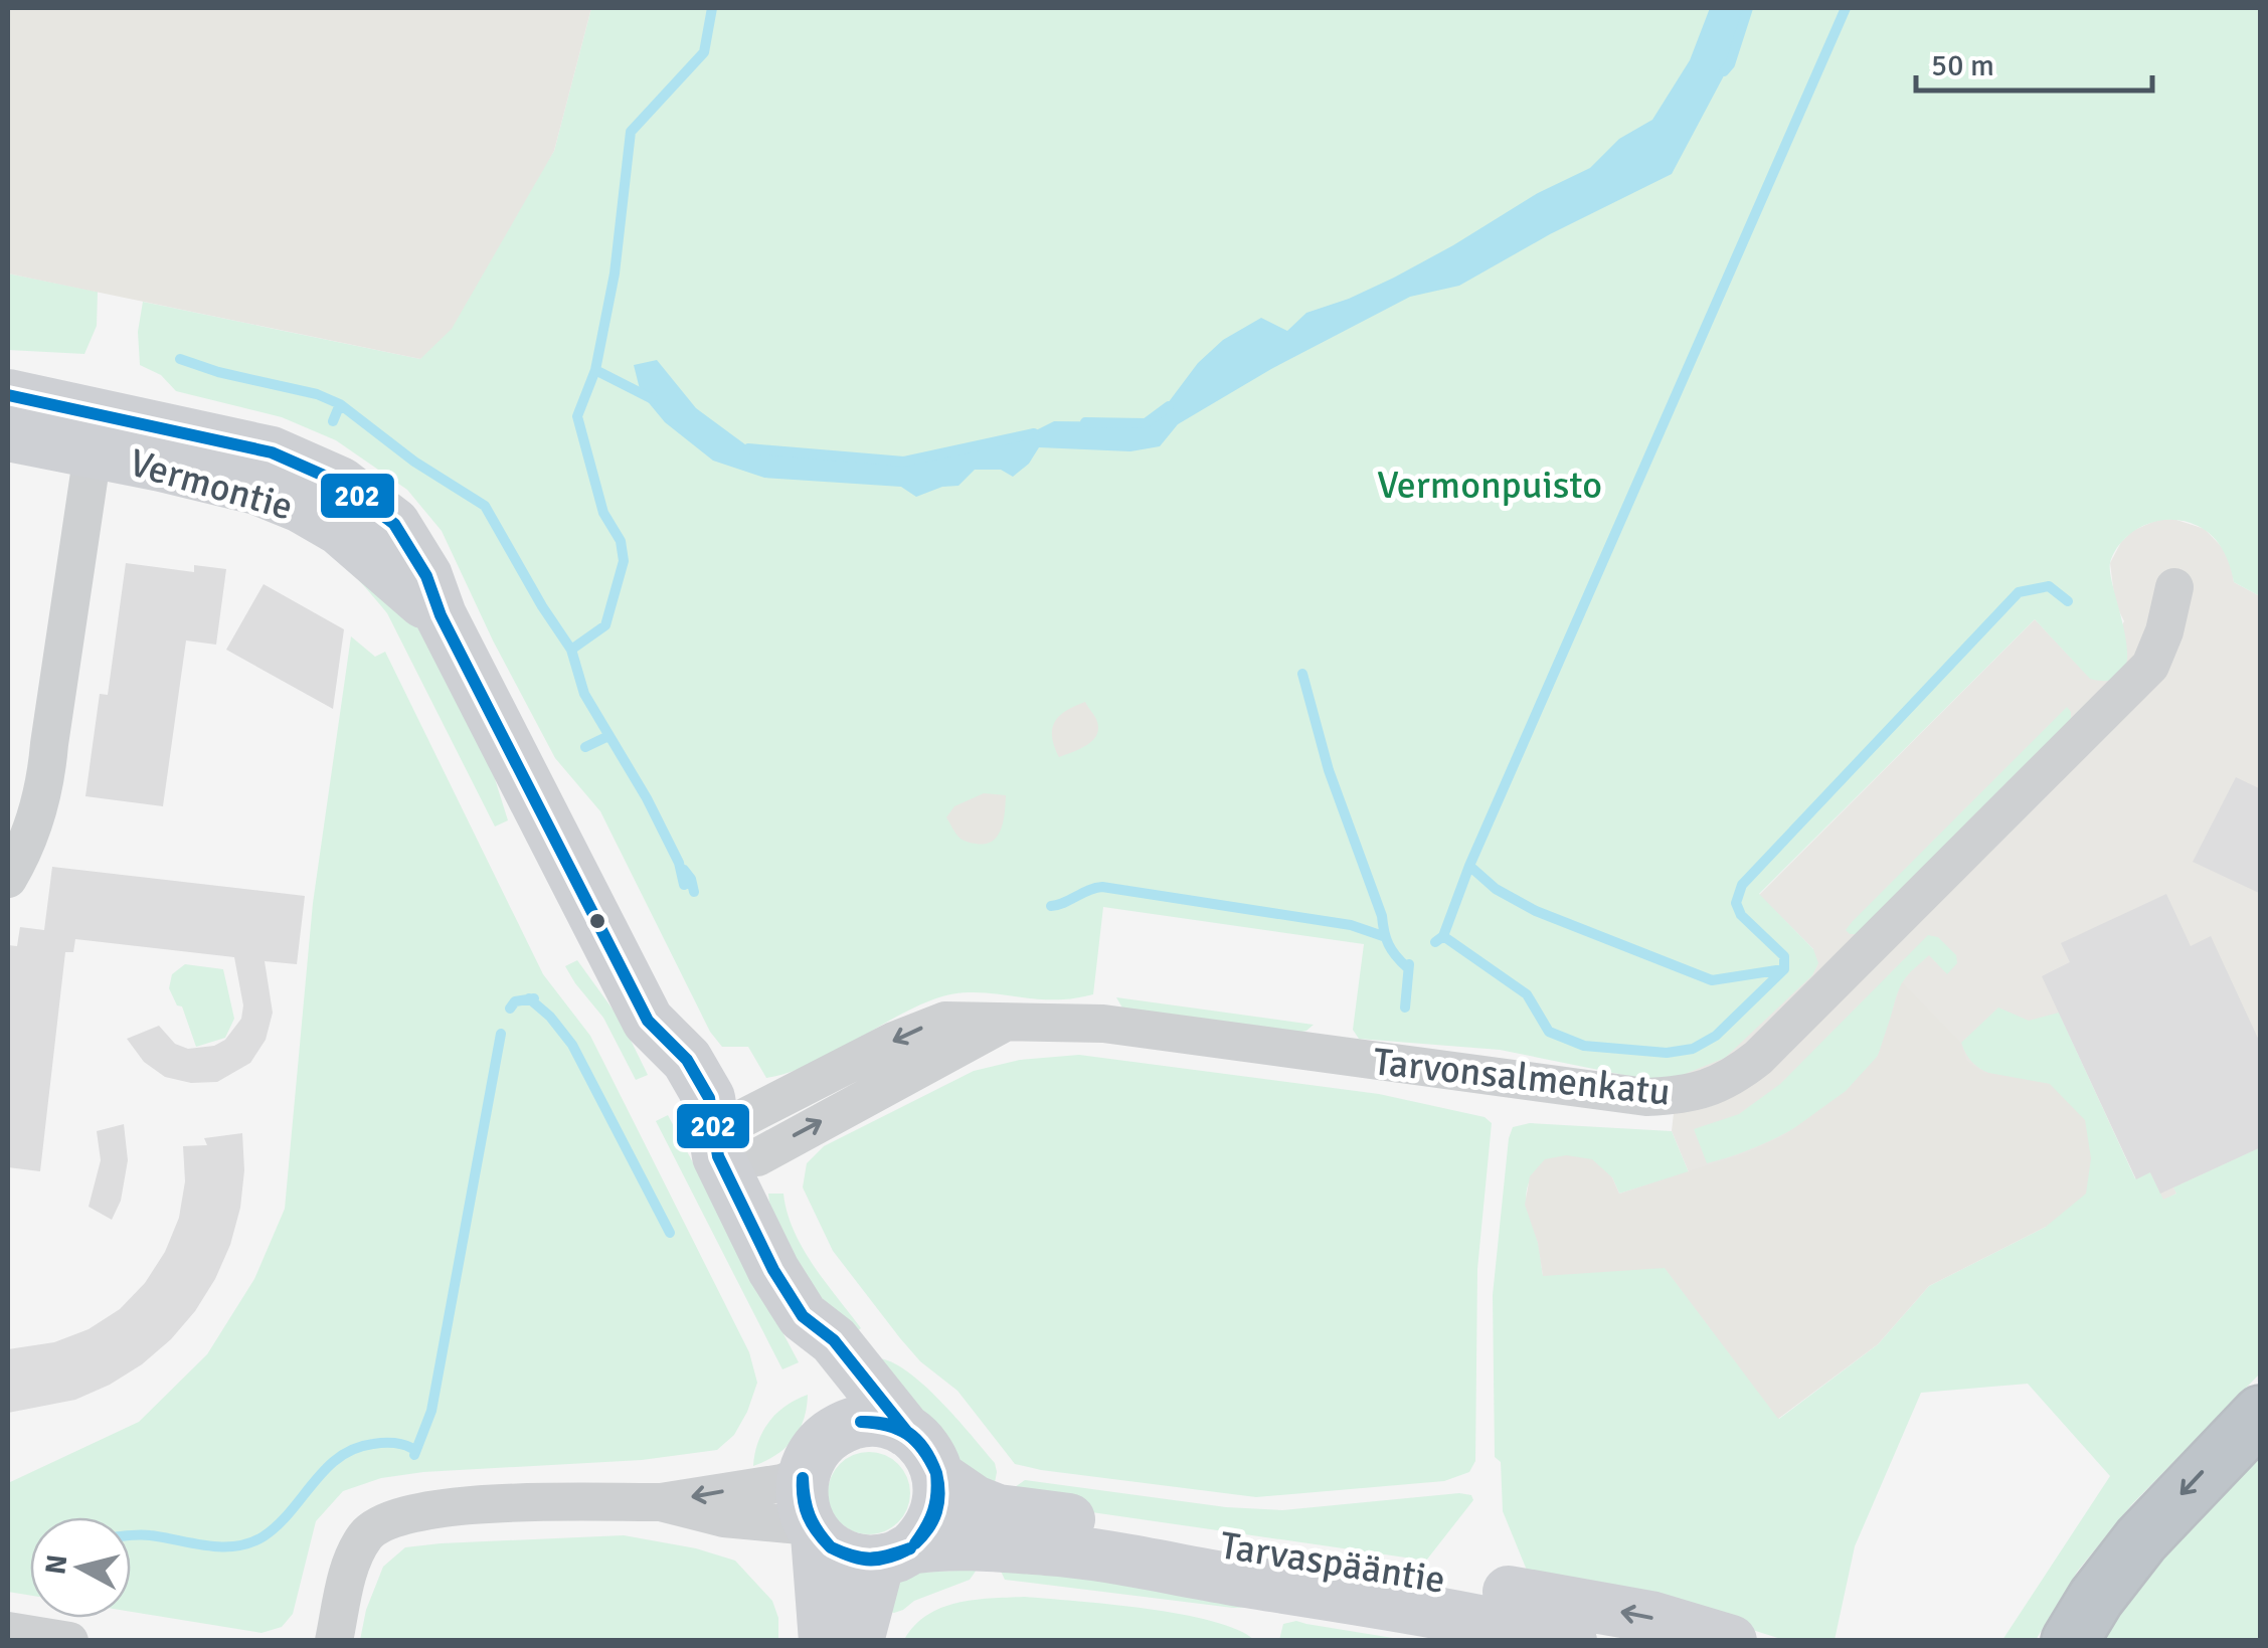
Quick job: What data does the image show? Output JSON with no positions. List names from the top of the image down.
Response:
{
  "streets": {
    "main road": ["Vermontie", "Tarvaspääntie"],
    "street": ["Tarvonsalmenkatu"]
  },
  "crossings": [
    ["Vermontie", "Tarvonsalmenkatu"],
    ["Vermontie", "Tarvaspääntie"]
  ],
  "parks": ["Vermonpuisto"],
  "lines": ["transit line 202"],
  "scale_bar": "50 m",
  "north": "left"
}
